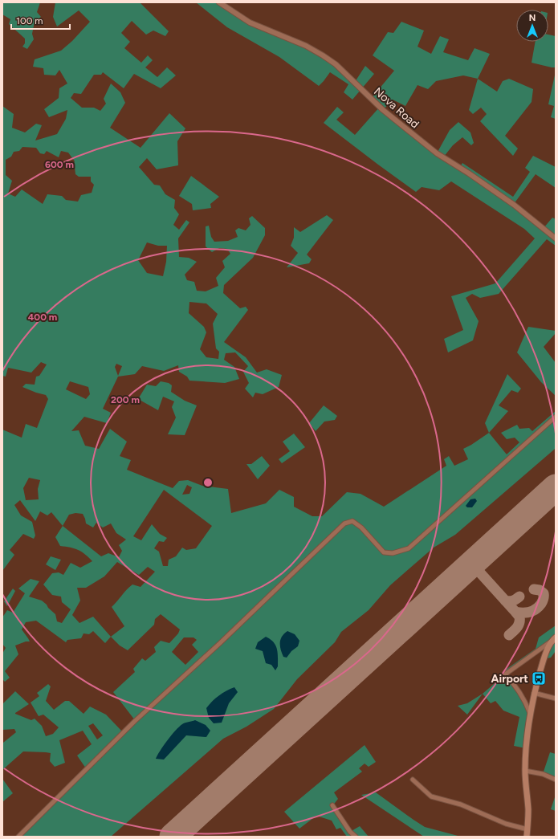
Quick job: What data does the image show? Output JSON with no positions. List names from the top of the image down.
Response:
{
  "streets": {
    "street": ["Nova Road"]
  },
  "places": {
    "bus stop": ["Airport"]
  },
  "scale_bar": "100 m",
  "north": "top",
  "rings": ["600 m", "400 m", "200 m"]
}
